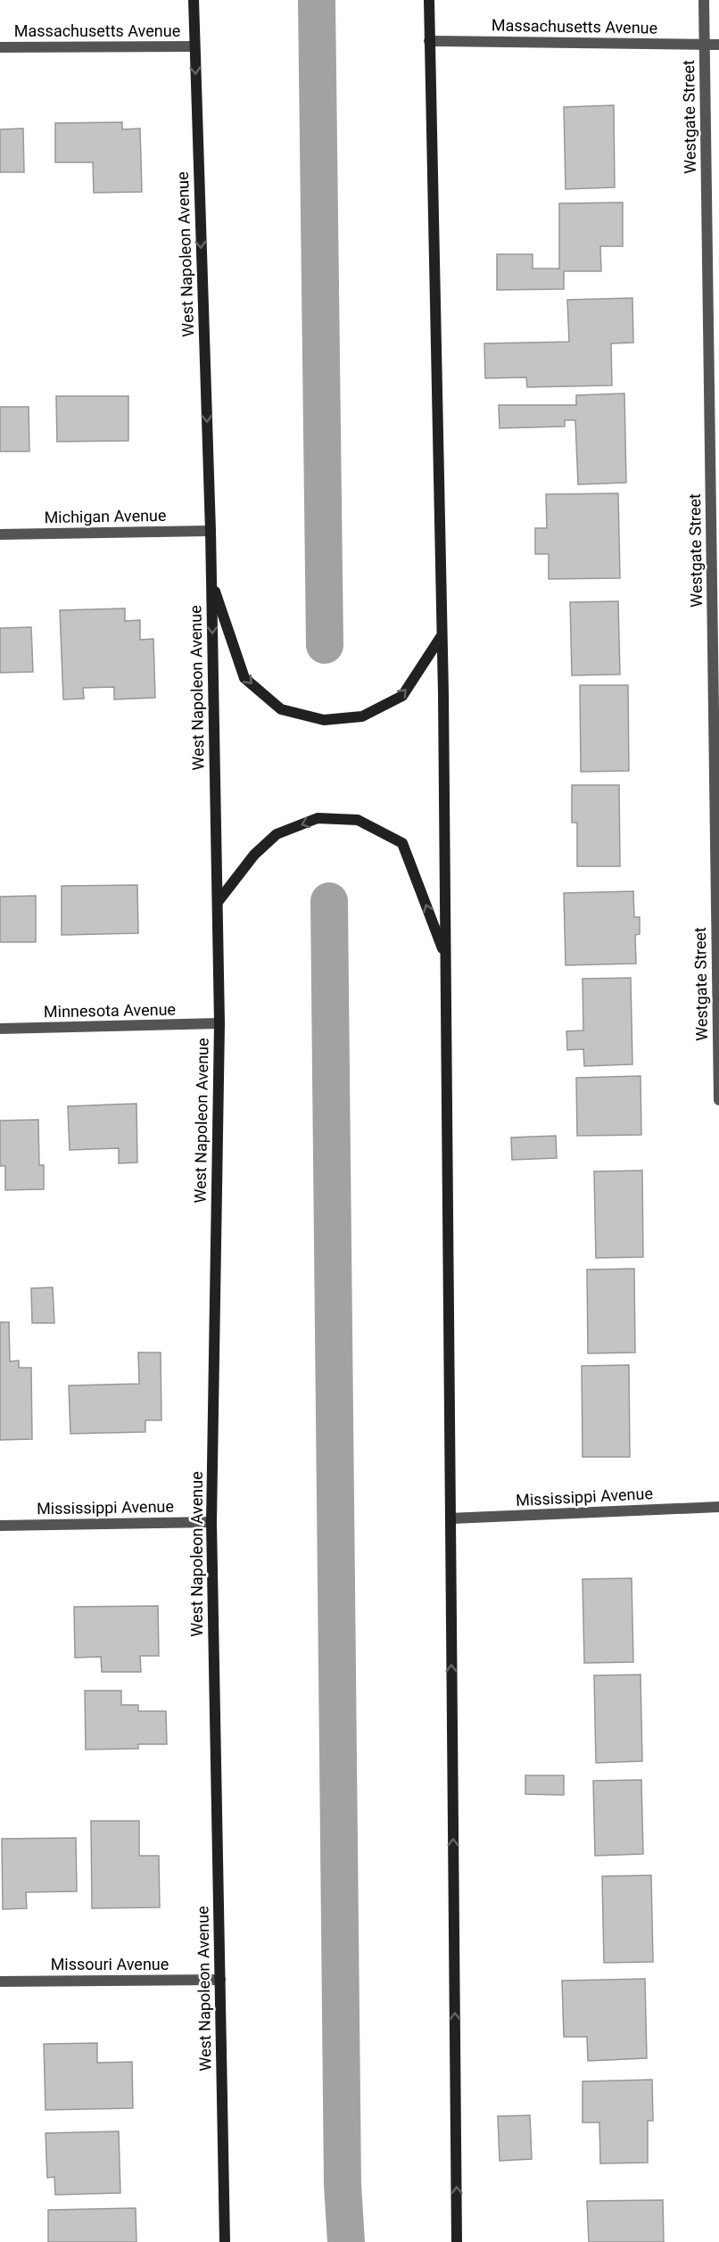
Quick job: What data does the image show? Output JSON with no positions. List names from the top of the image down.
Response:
{
  "streets": {
    "main road": ["West Napoleon Avenue"],
    "street": [
      "Massachusetts Avenue",
      "Westgate Street",
      "Michigan Avenue",
      "Minnesota Avenue",
      "Mississippi Avenue",
      "Missouri Avenue"
    ]
  },
  "crossings": [
    ["Massachusetts Avenue", "Westgate Street"],
    ["Massachusetts Avenue", "West Napoleon Avenue"],
    ["West Napoleon Avenue", "Michigan Avenue"],
    ["West Napoleon Avenue", "Minnesota Avenue"],
    ["West Napoleon Avenue", "Mississippi Avenue"],
    ["West Napoleon Avenue", "Missouri Avenue"]
  ],
  "one_way": ["West Napoleon Avenue"]
}
